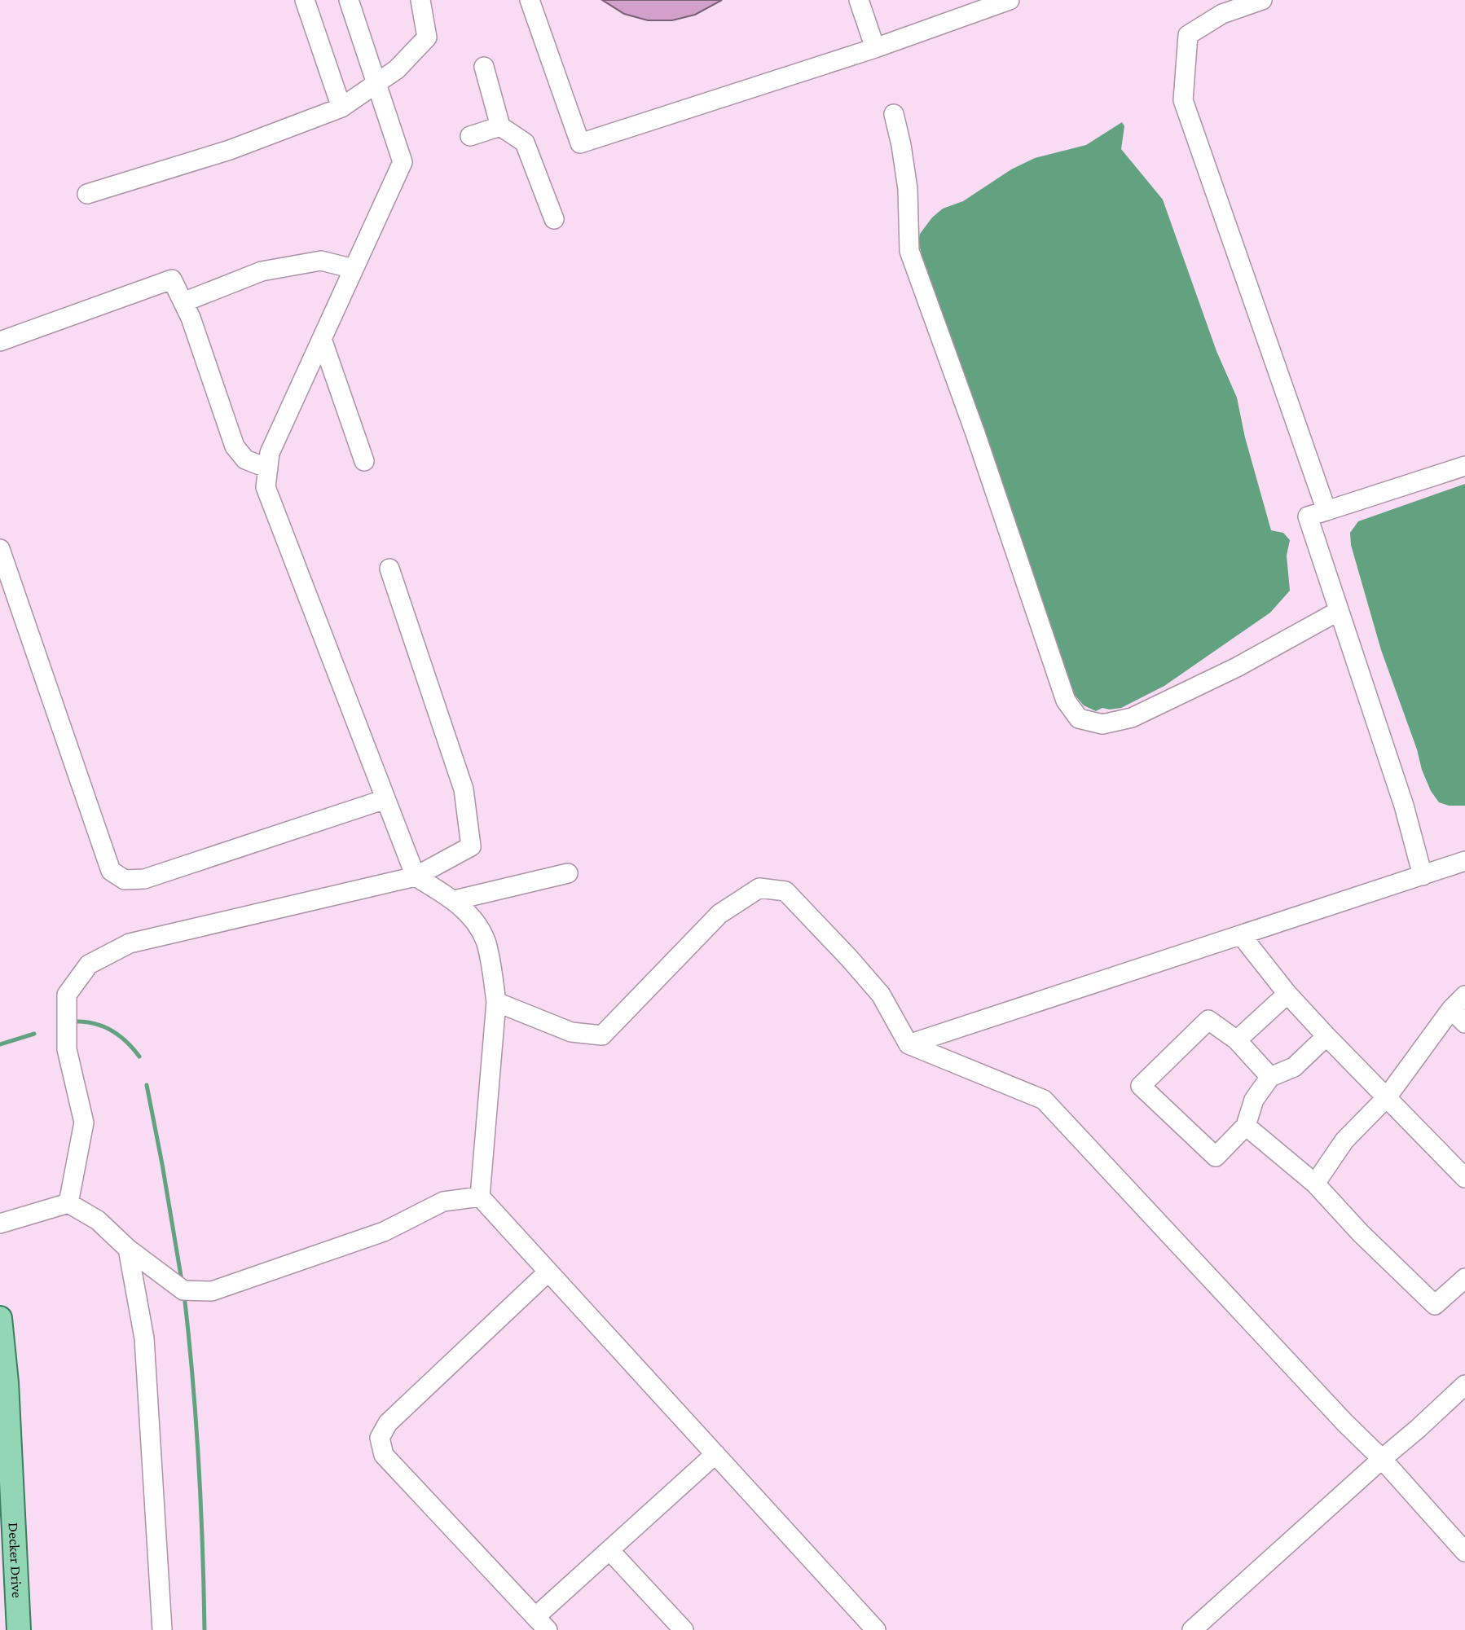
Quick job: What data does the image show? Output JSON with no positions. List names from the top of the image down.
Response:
{
  "streets": {
    "main road": ["Decker Drive"]
  }
}
